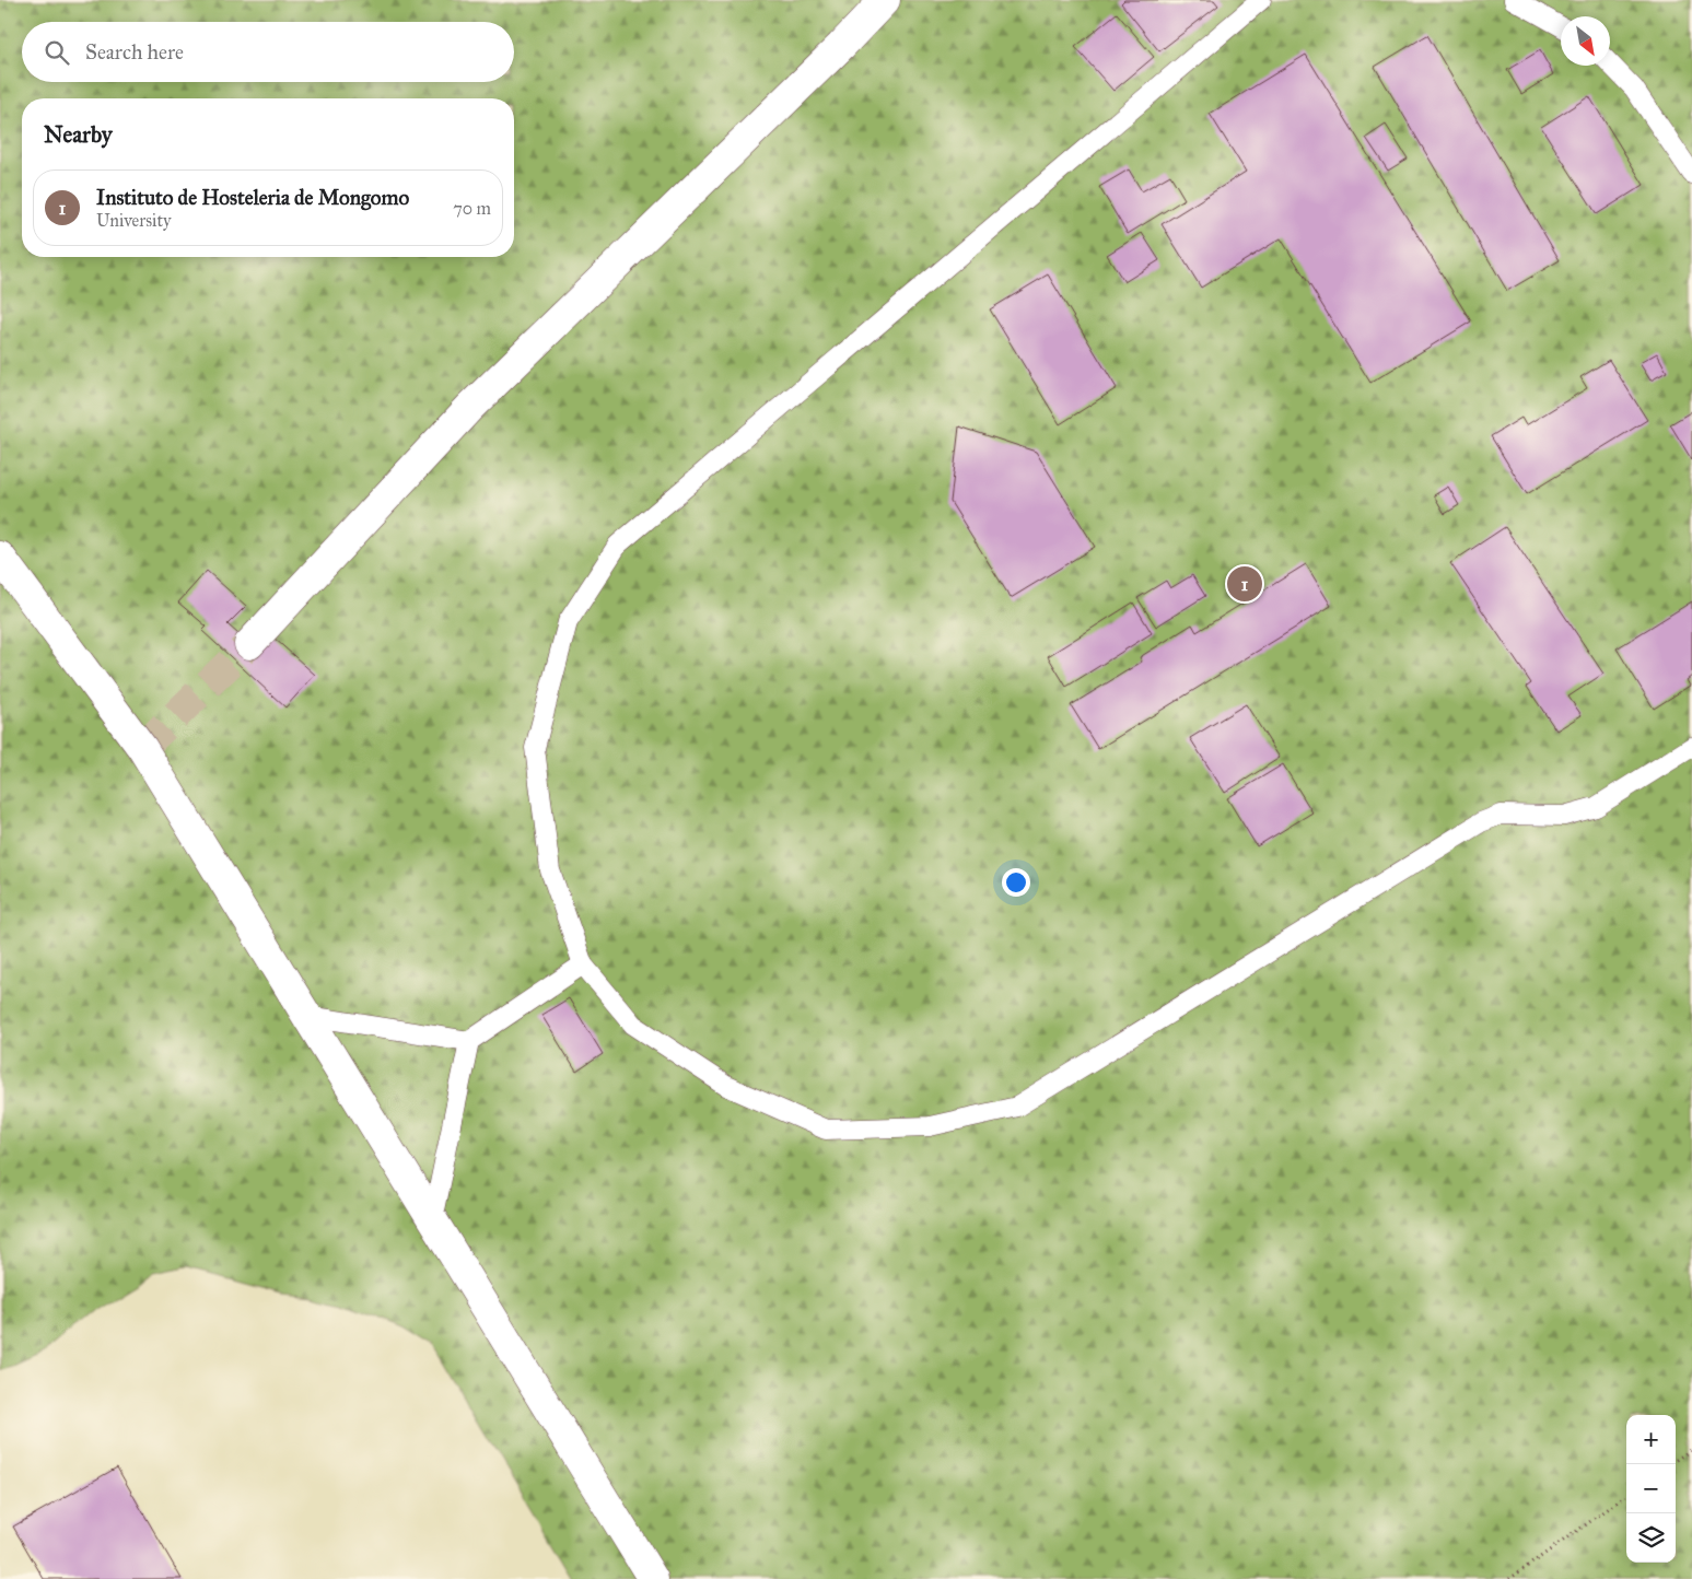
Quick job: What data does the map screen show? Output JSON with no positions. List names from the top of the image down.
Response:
{
  "north": "bottom right",
  "page": {
    "search": "Search here",
    "heading": "Nearby",
    "list": [
      {
        "mark": "1",
        "name": "Instituto de Hosteleria de Mongomo",
        "note": "University",
        "value": "70 m"
      }
    ],
    "pins": "1",
    "map_buttons": ["+", "−"]
  }
}
